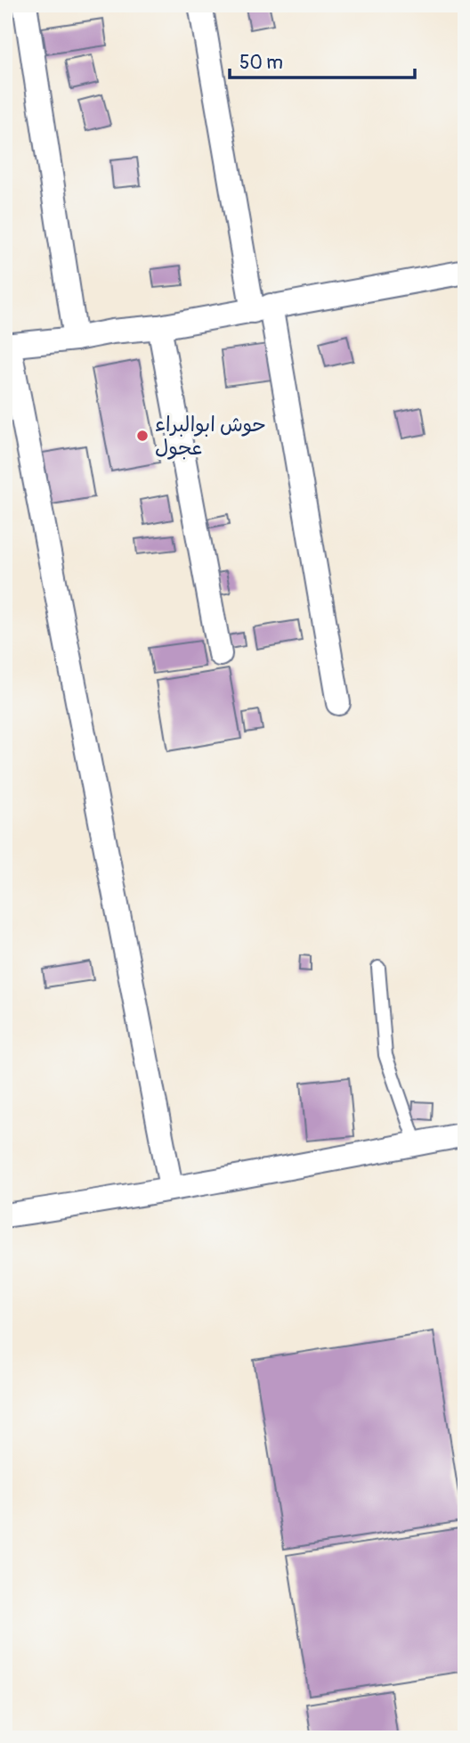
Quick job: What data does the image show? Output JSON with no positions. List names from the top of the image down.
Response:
{
  "places": ["حوش ابوالبراء عجول"],
  "scale_bar": "50 m"
}
